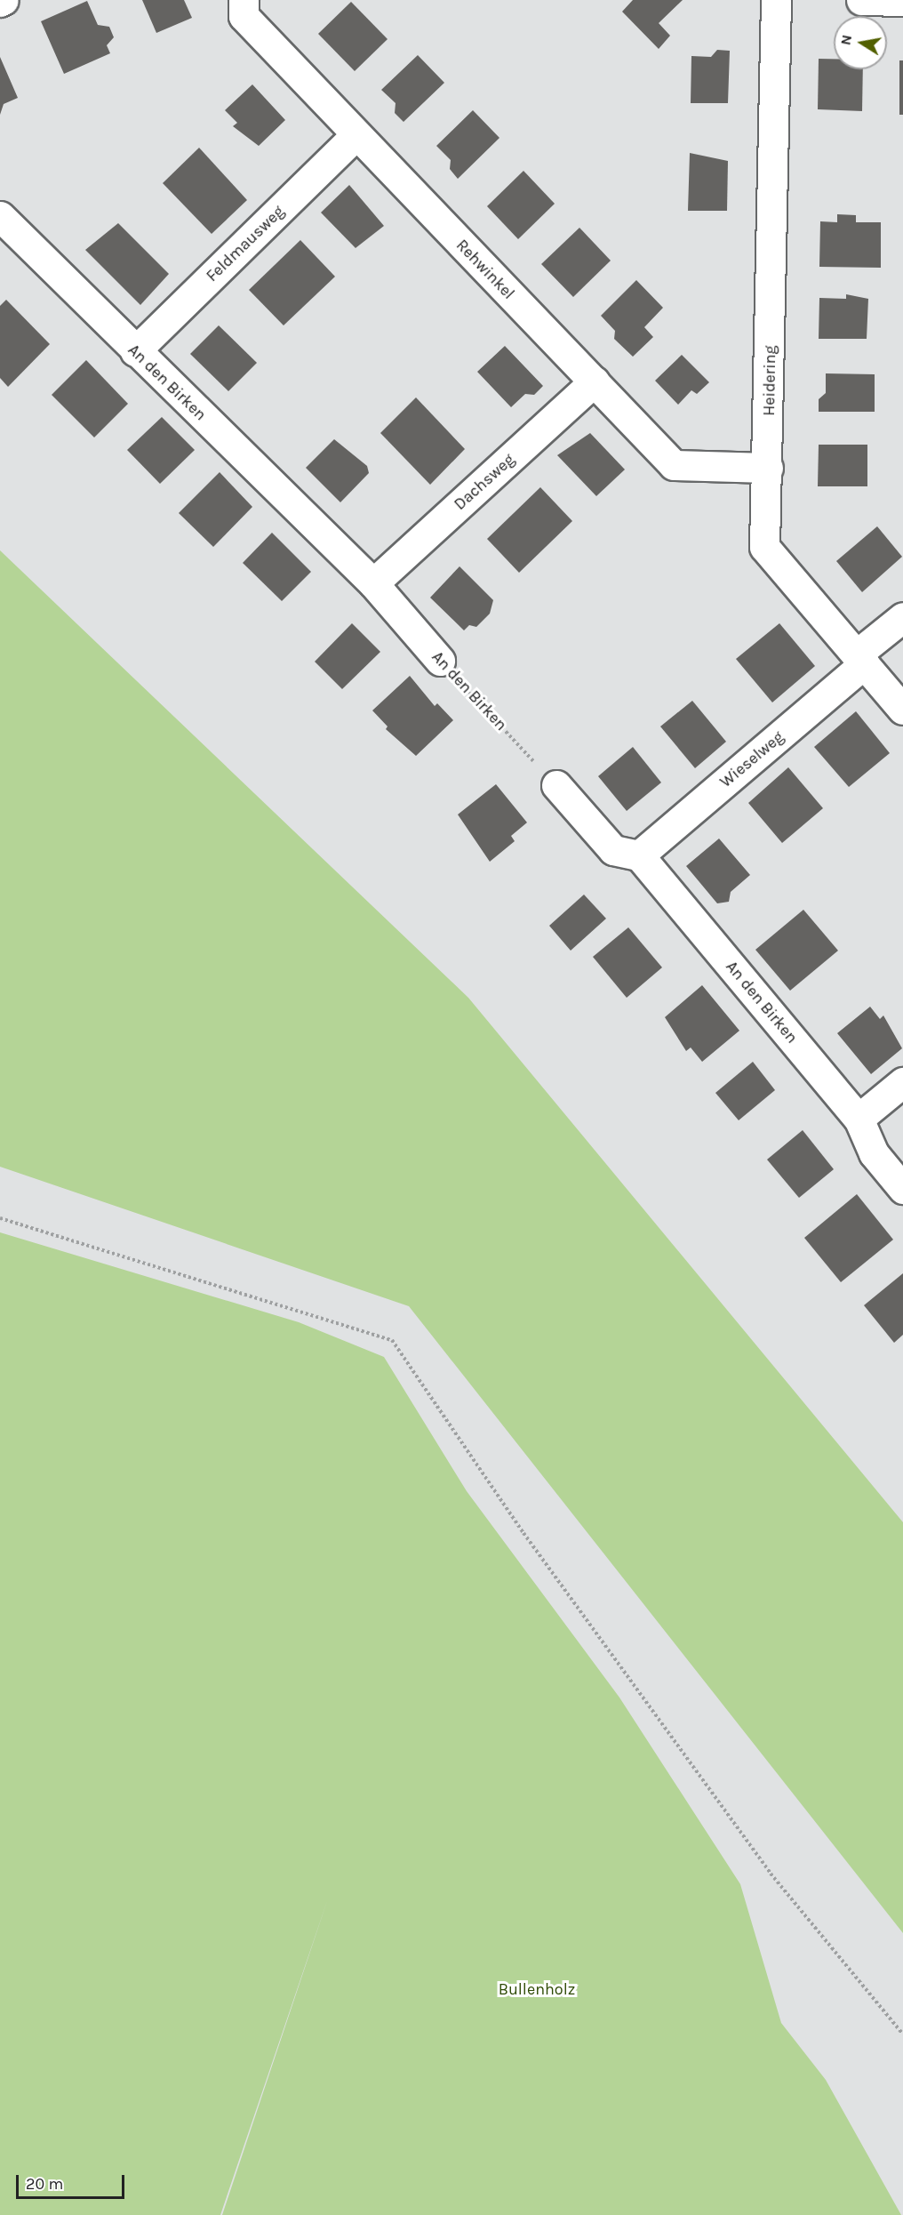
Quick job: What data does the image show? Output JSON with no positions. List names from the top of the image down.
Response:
{
  "streets": {
    "street": [
      "Feldmausweg",
      "Rehwinkel",
      "Heidering",
      "An den Birken",
      "Dachsweg",
      "Wieselweg"
    ]
  },
  "crossings": [
    ["Feldmausweg", "Rehwinkel"],
    ["Feldmausweg", "An den Birken"],
    ["Rehwinkel", "Heidering"],
    ["Rehwinkel", "Dachsweg"],
    ["Heidering", "Wieselweg"],
    ["An den Birken", "Dachsweg"],
    ["An den Birken", "Wieselweg"]
  ],
  "parks": ["Bullenholz"],
  "scale_bar": "20 m",
  "north": "left"
}
